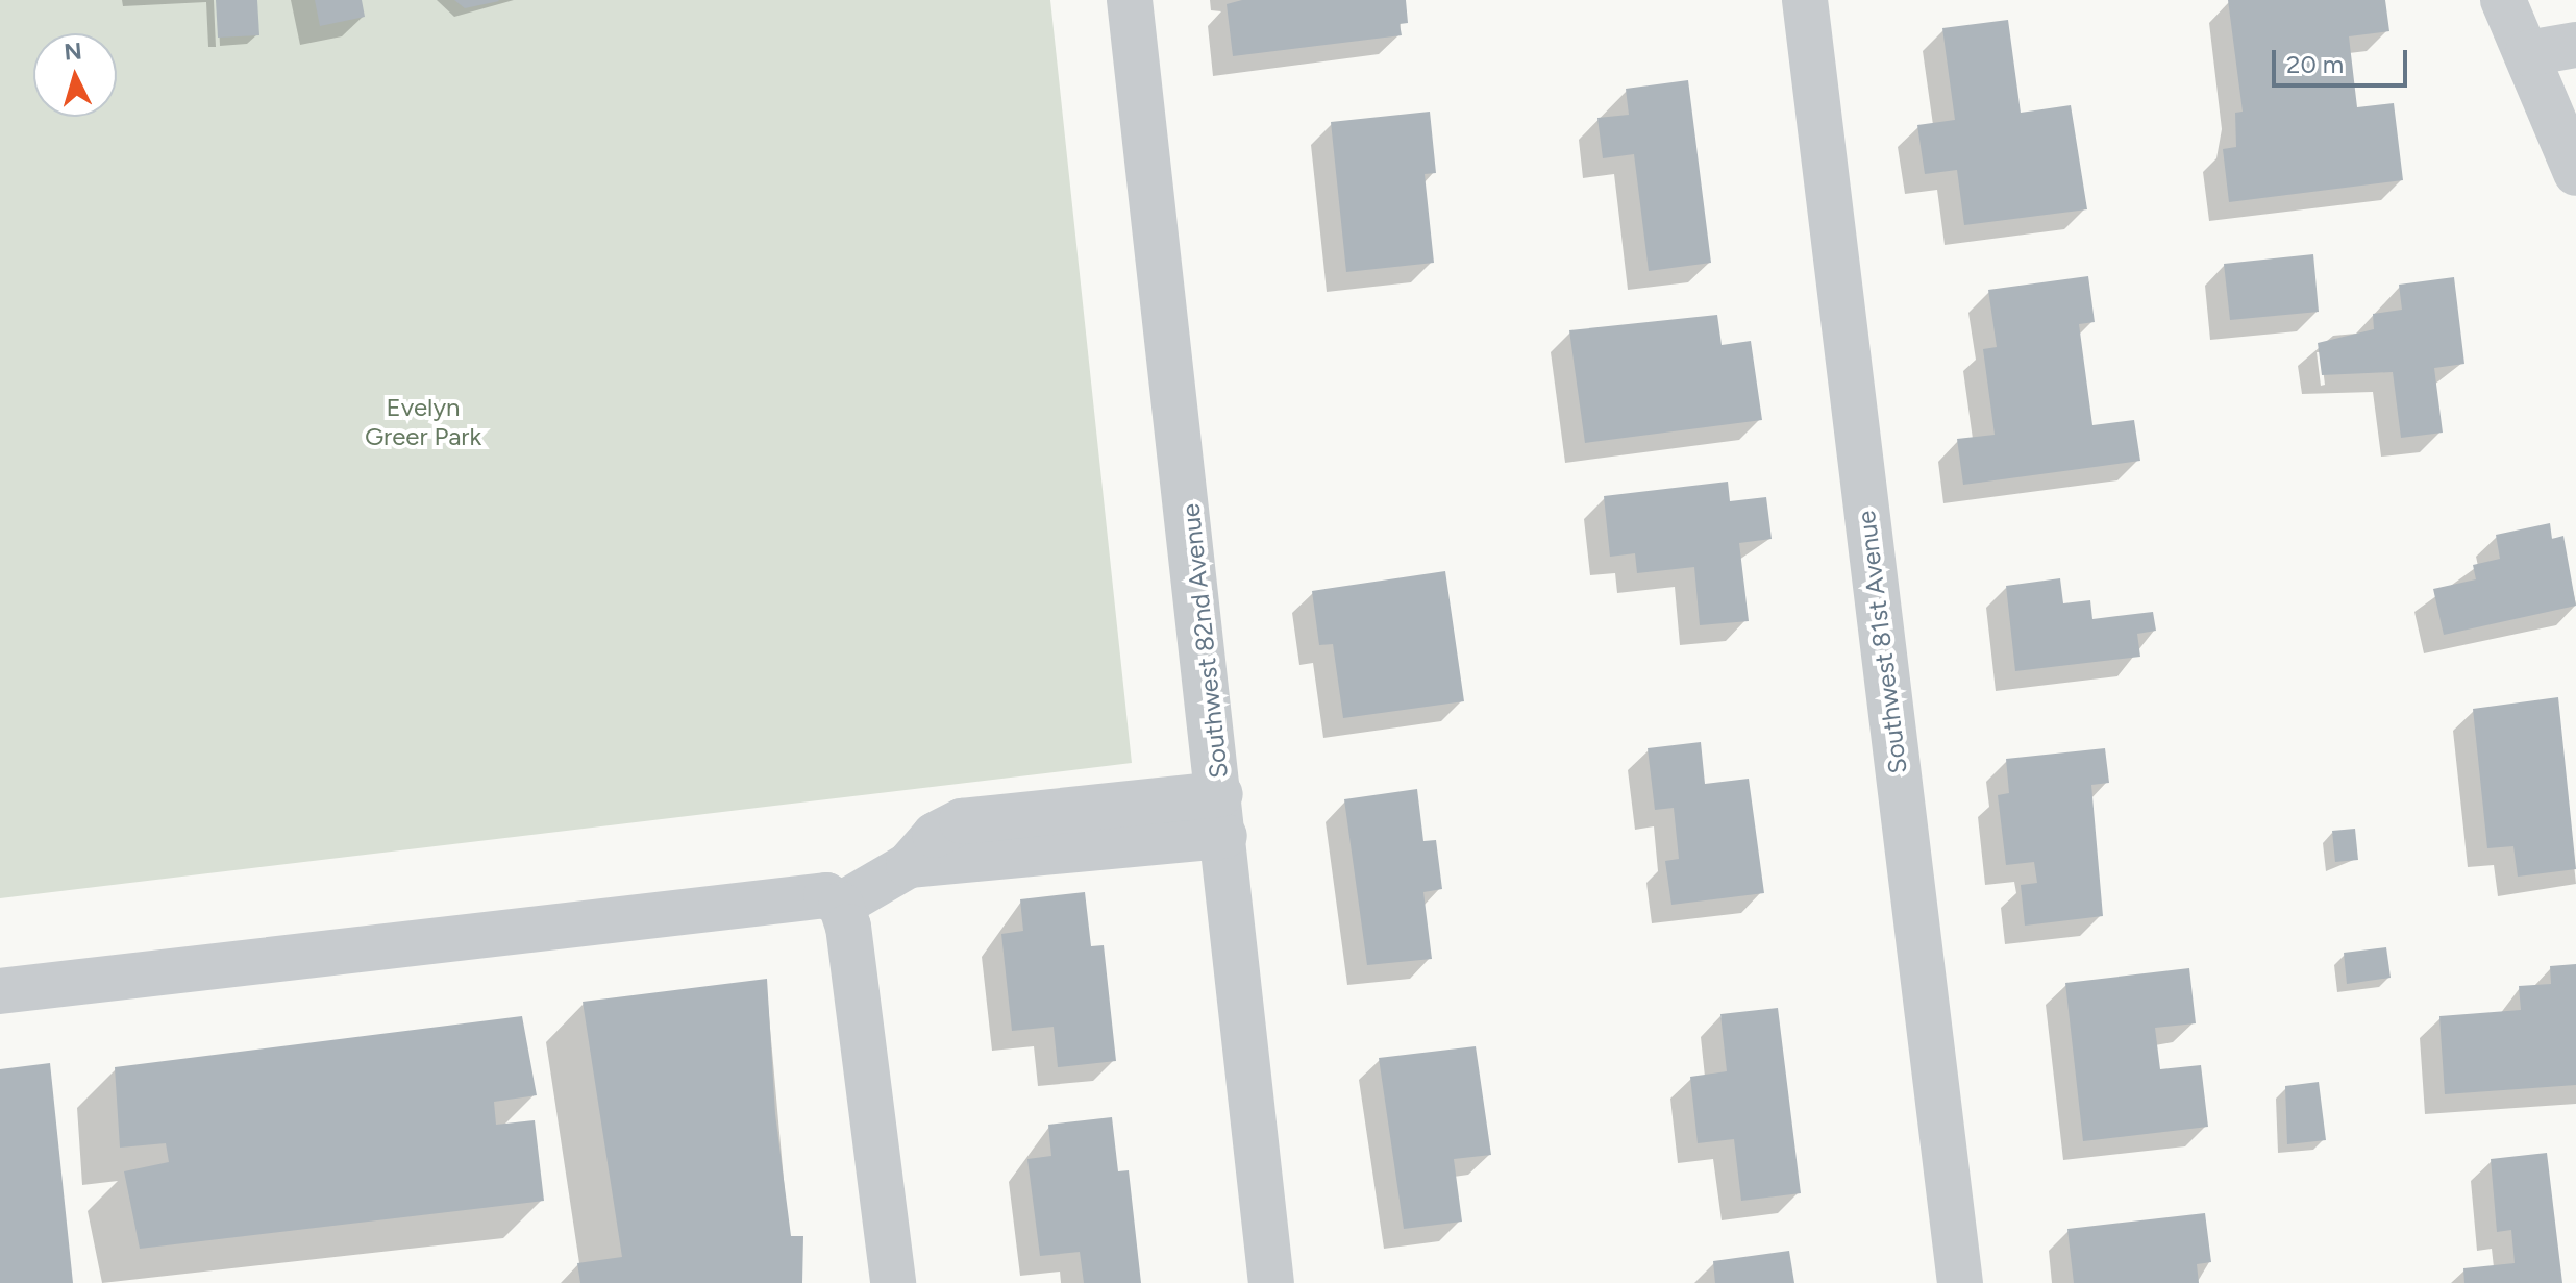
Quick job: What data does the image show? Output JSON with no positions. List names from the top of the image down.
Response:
{
  "streets": {
    "street": ["Southwest 82nd Avenue", "Southwest 81st Avenue"]
  },
  "parks": ["Evelyn Greer Park"],
  "scale_bar": "20 m",
  "north": "top"
}
